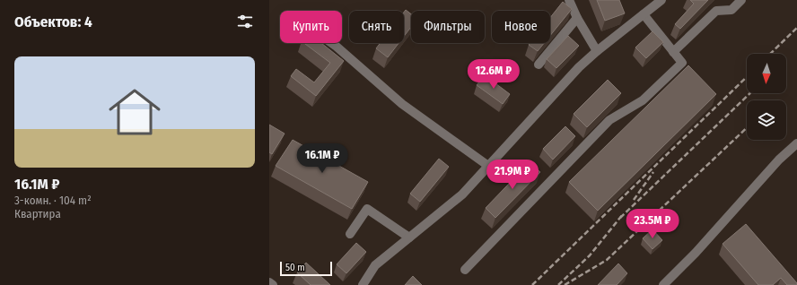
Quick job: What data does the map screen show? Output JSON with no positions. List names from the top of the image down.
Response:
{
  "scale_bar": "50 m",
  "north": "bottom",
  "page": {
    "heading": "Объектов: 4",
    "chip": [
      "Купить",
      "Снять",
      "Фильтры",
      "Новое"
    ],
    "list": [
      {
        "name": "16.1M ₽",
        "note": "3-комн. · 104 m² · Квартира"
      }
    ],
    "price": [
      "12.6M ₽",
      "16.1M ₽",
      "21.9M ₽",
      "23.5M ₽"
    ],
    "scale": "50 m"
  }
}
